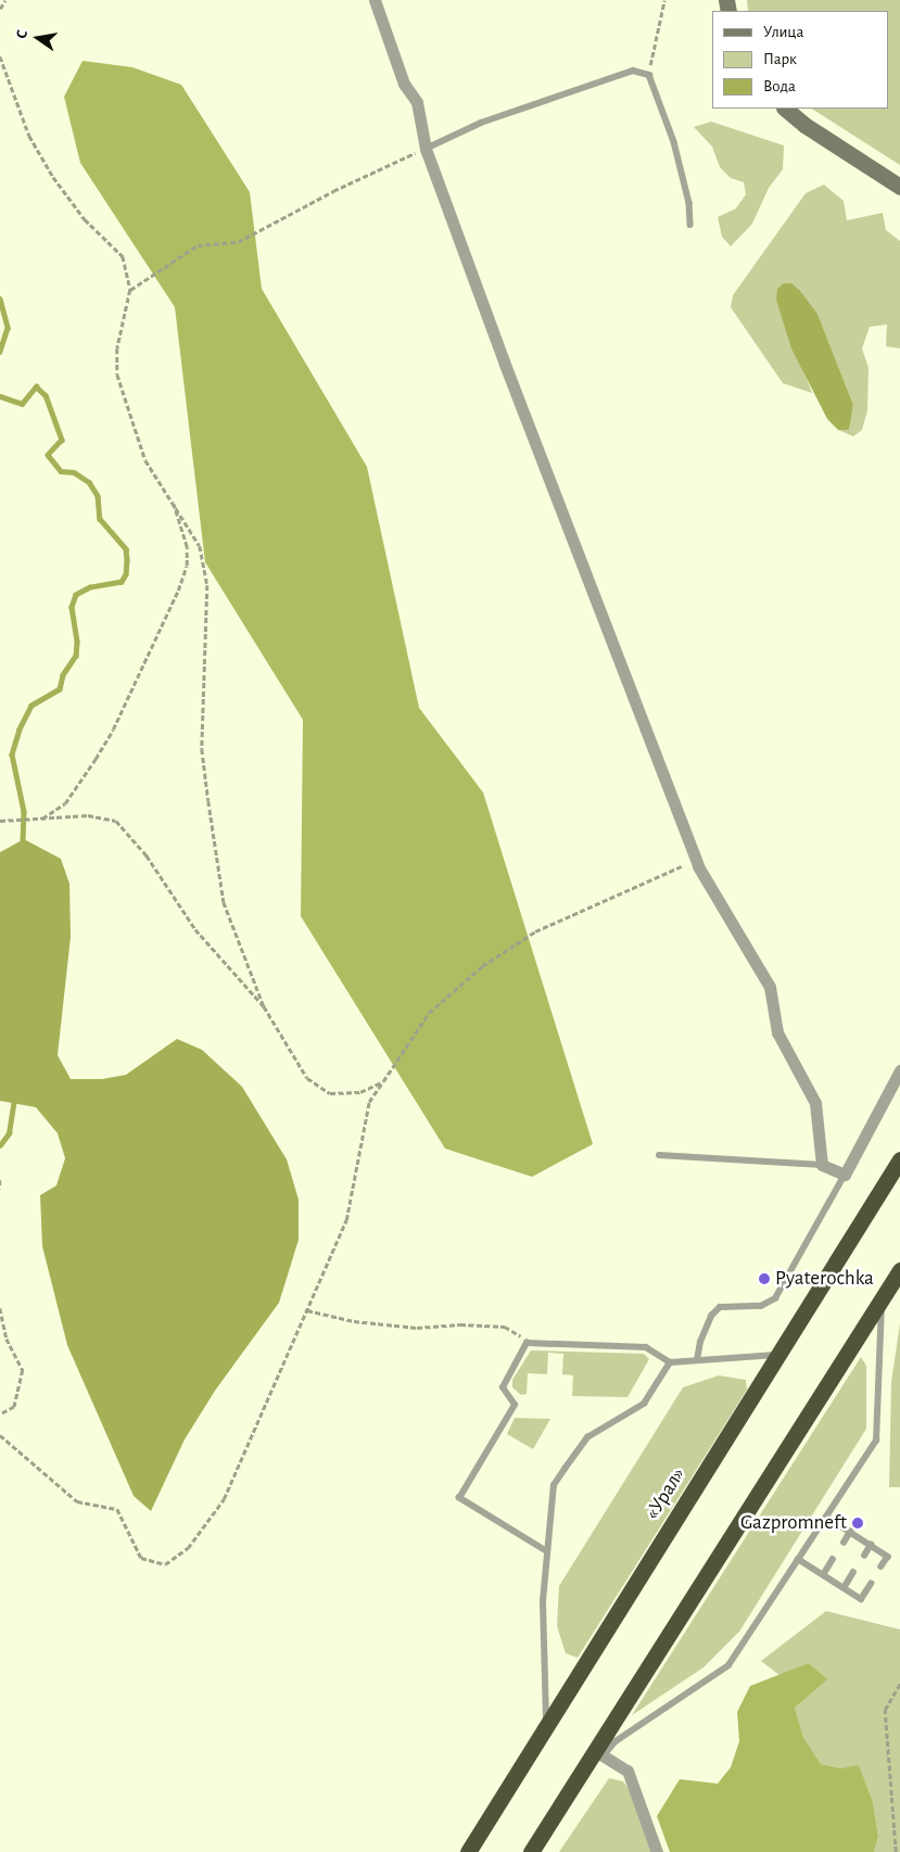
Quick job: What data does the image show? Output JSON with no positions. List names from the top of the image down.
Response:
{
  "streets": {
    "highway": ["«Урал»"]
  },
  "places": ["Pyaterochka", "Gazpromneft"],
  "legend": ["Улица", "Парк", "Вода"],
  "north": "left"
}
